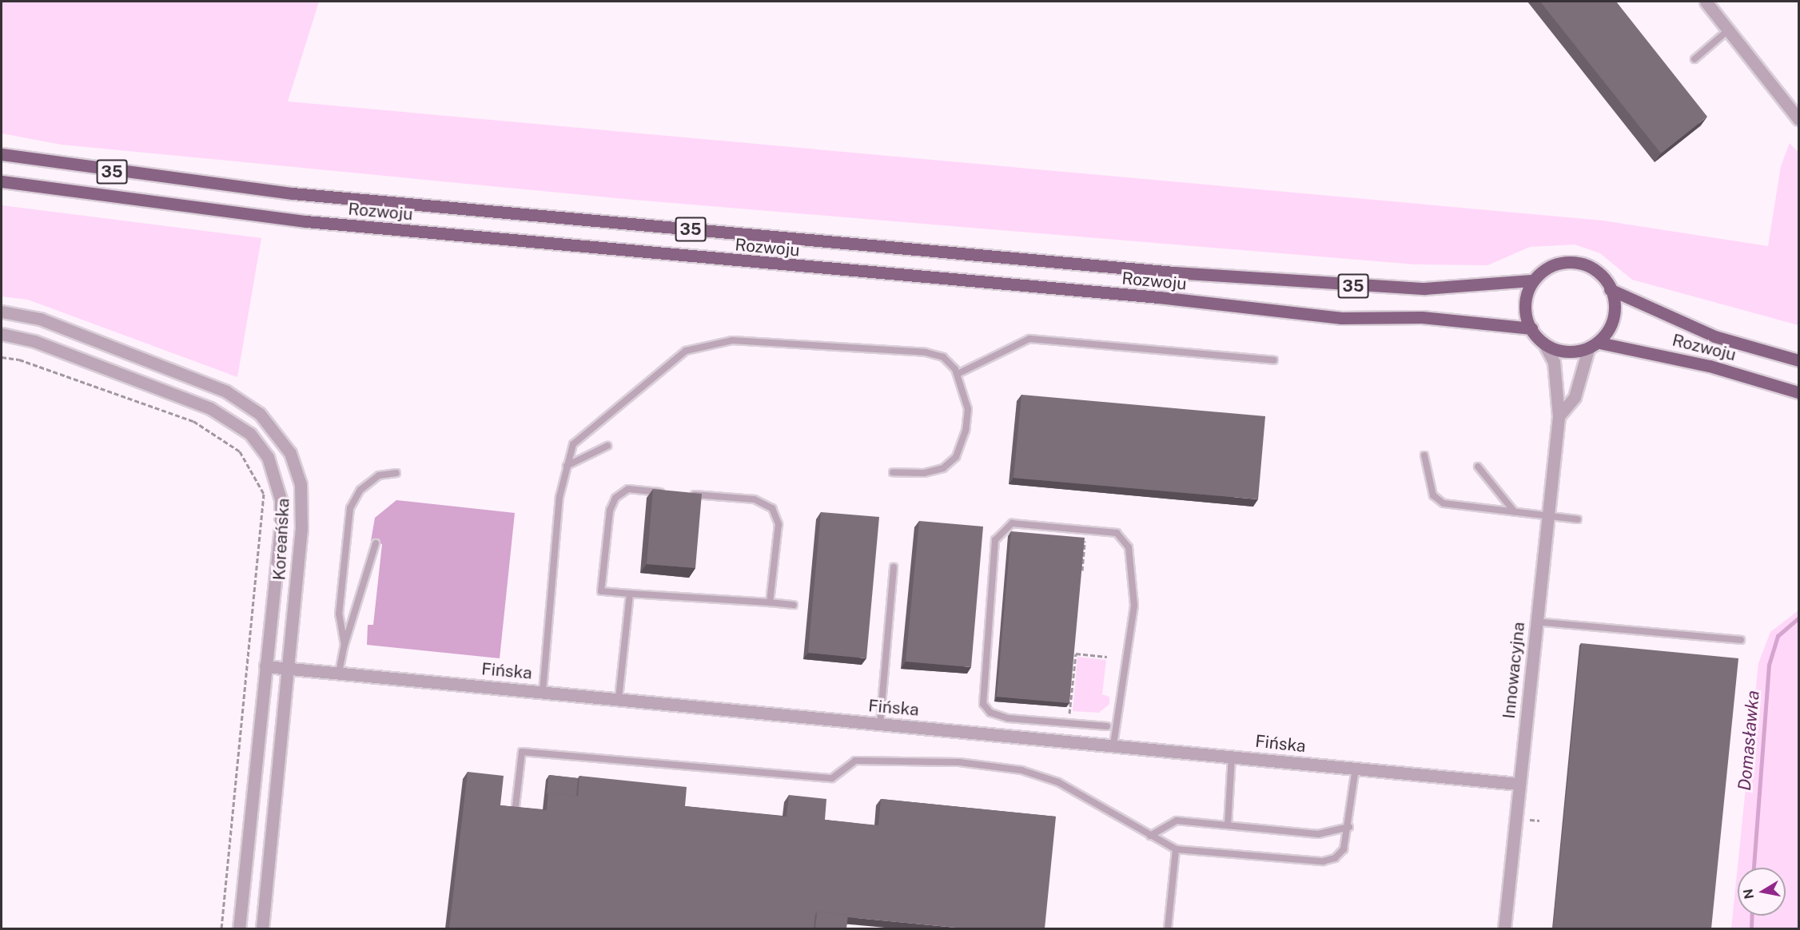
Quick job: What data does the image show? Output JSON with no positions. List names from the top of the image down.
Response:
{
  "streets": {
    "main road": ["35", "Rozwoju"],
    "street": ["Koreańska", "Innowacyjna", "Fińska"]
  },
  "crossings": [
    ["Rozwoju", "Innowacyjna"],
    ["Koreańska", "Fińska"],
    ["Innowacyjna", "Fińska"]
  ],
  "water": ["Domasławka"],
  "north": "left"
}
